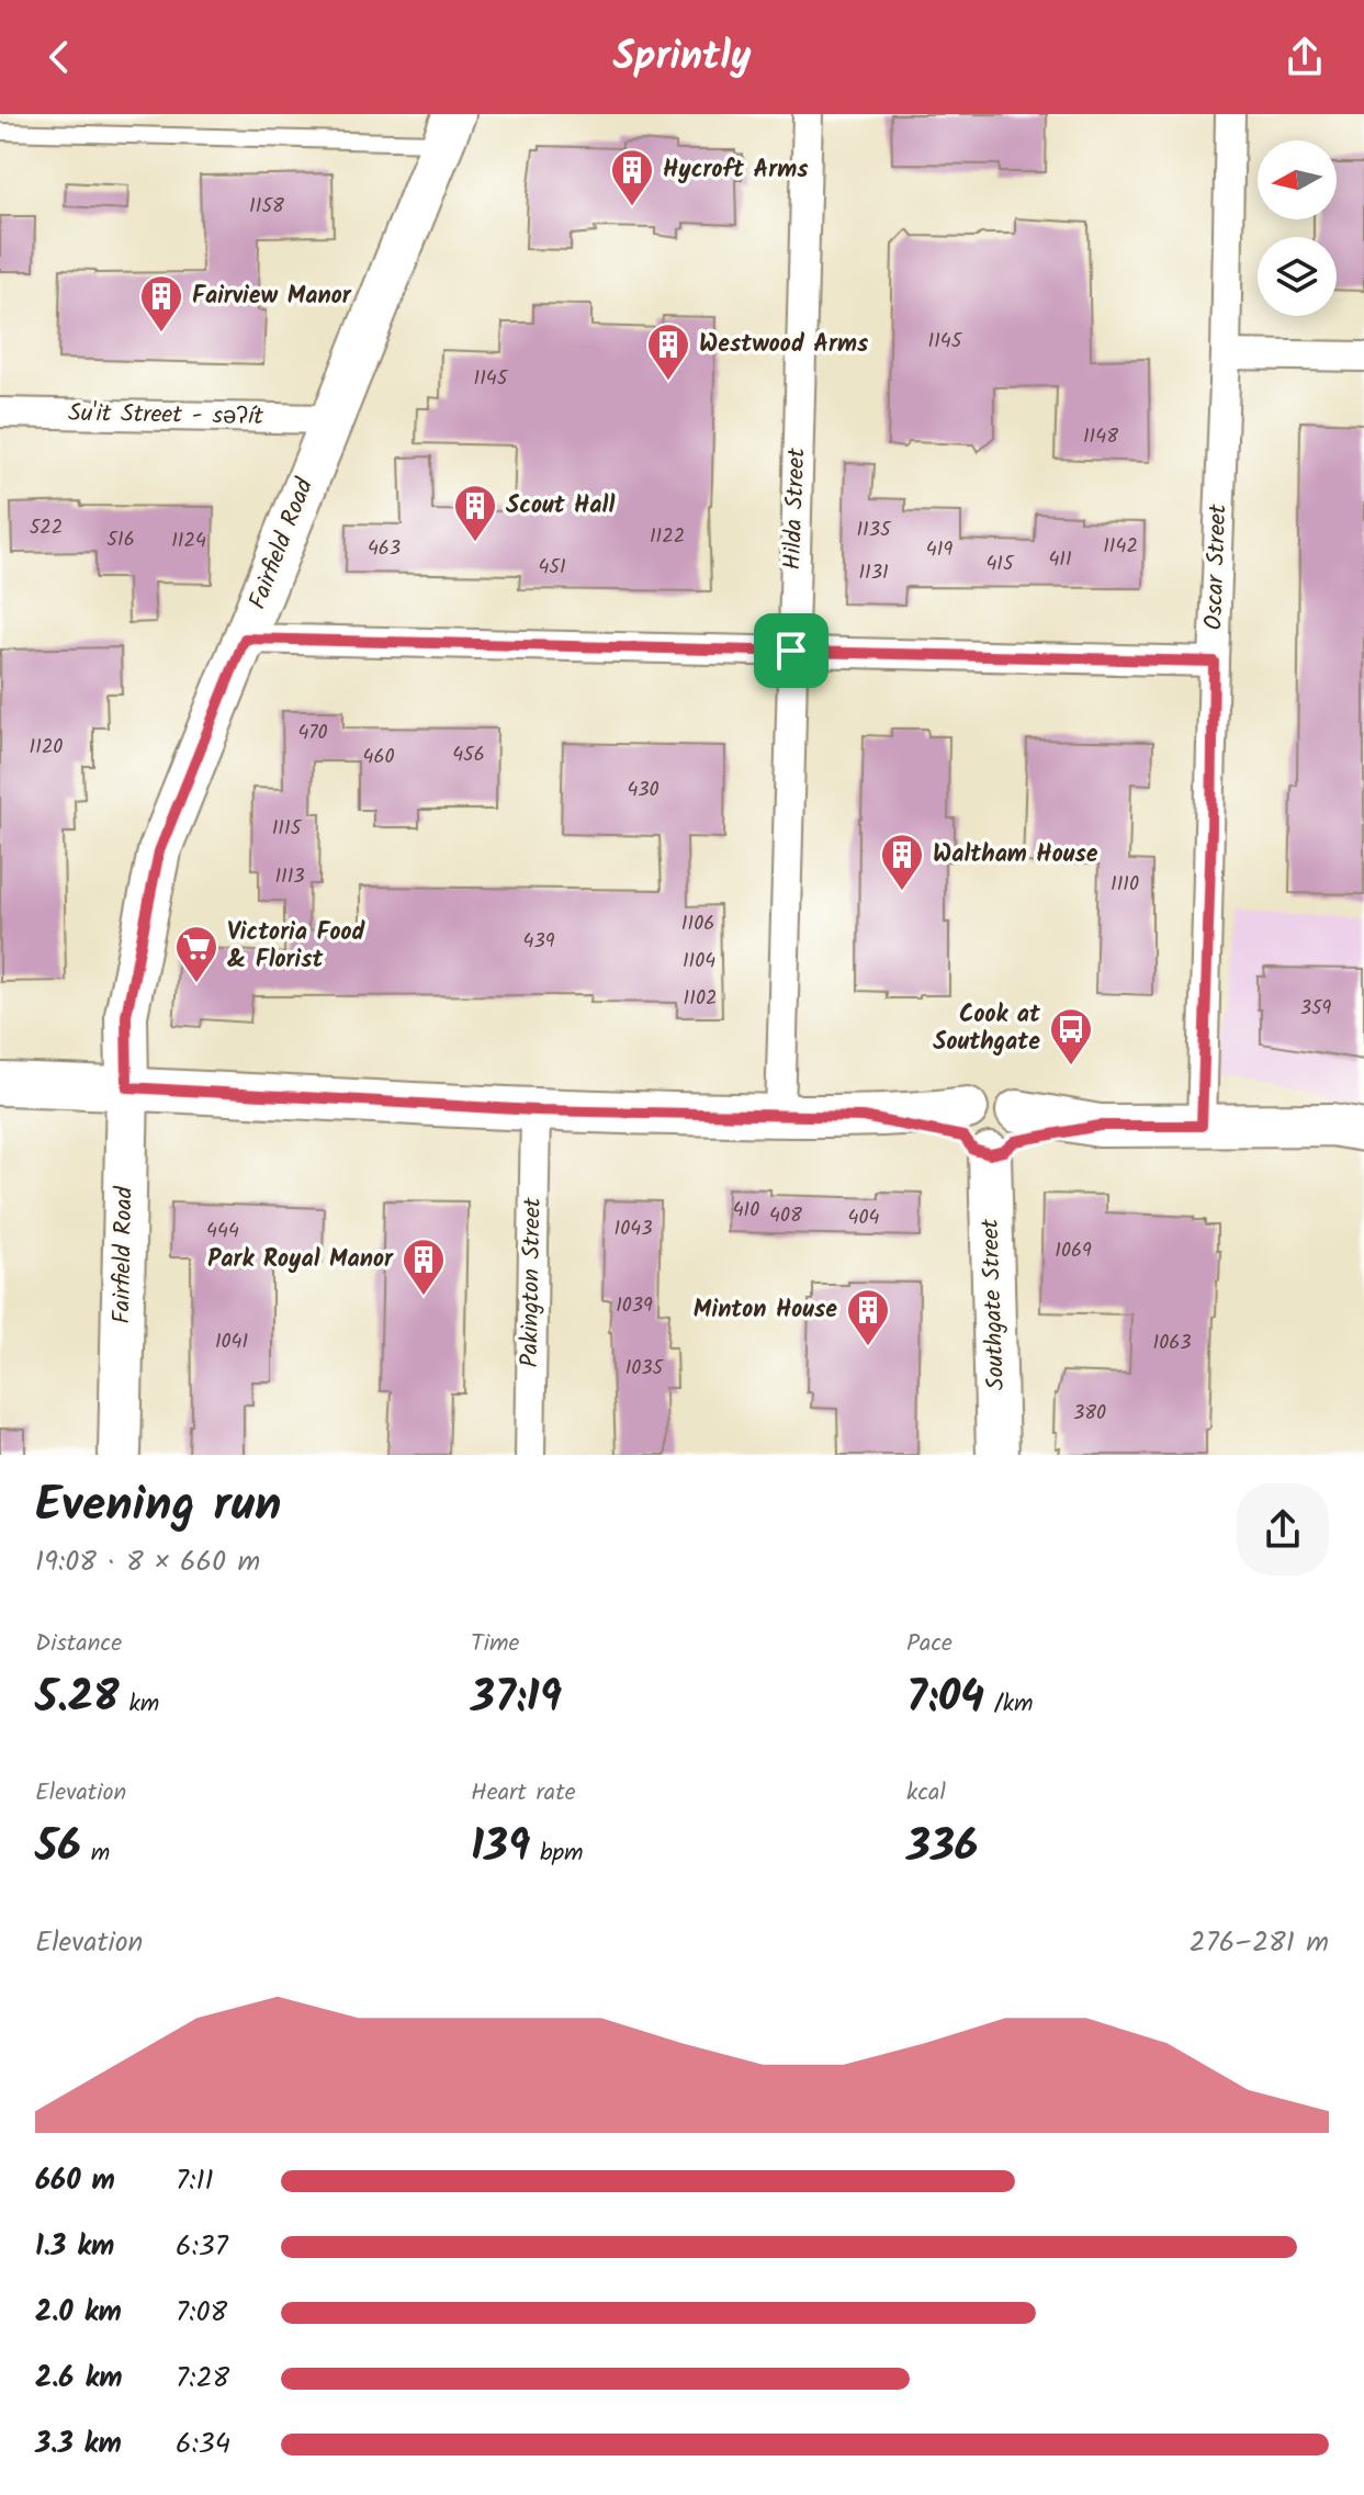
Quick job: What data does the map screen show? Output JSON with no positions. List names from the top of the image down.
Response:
{
  "streets": {
    "street": [
      "Su'it Street - səʔít",
      "Hilda Street",
      "Fairfield Road",
      "Oscar Street",
      "Pakington Street",
      "Southgate Street"
    ]
  },
  "crossings": [
    ["Su'it Street - səʔít", "Fairfield Road"]
  ],
  "places": {
    "building": [
      "Hycroft Arms",
      "Fairview Manor",
      "Westwood Arms",
      "Scout Hall",
      "Waltham House",
      "Park Royal Manor",
      "Minton House"
    ],
    "supermarket": ["Victoria Food & Florist"],
    "bus stop": ["Cook at Southgate"]
  },
  "house_numbers": [
    "1158",
    "1145",
    "1145",
    "1148",
    "522",
    "1135",
    "1122",
    "516",
    "1124",
    "1142",
    "463",
    "419",
    "411",
    "415",
    "451",
    "1131",
    "470",
    "1120",
    "456",
    "460",
    "430",
    "1115",
    "1113",
    "1110",
    "1106",
    "439",
    "1104",
    "1102",
    "359",
    "410",
    "408",
    "404",
    "1043",
    "444",
    "1069",
    "1039",
    "1041",
    "1063",
    "1035",
    "380"
  ],
  "north": "left",
  "page": {
    "header": "Sprintly",
    "heading": ["Evening run", "19:08 · 8 × 660 m"],
    "stats": [
      ["Distance", "5.28 km"],
      ["Time", "37:19"],
      ["Pace", "7:04 /km"],
      ["Elevation", "56 m"],
      ["Heart rate", "139 bpm"],
      ["kcal", "336"]
    ],
    "chart": ["Elevation", "276–281 m"],
    "list": [
      {
        "name": "660 m",
        "note": "7:11"
      },
      {
        "name": "1.3 km",
        "note": "6:37"
      },
      {
        "name": "2.0 km",
        "note": "7:08"
      },
      {
        "name": "2.6 km",
        "note": "7:28"
      },
      {
        "name": "3.3 km",
        "note": "6:34"
      }
    ]
  }
}
